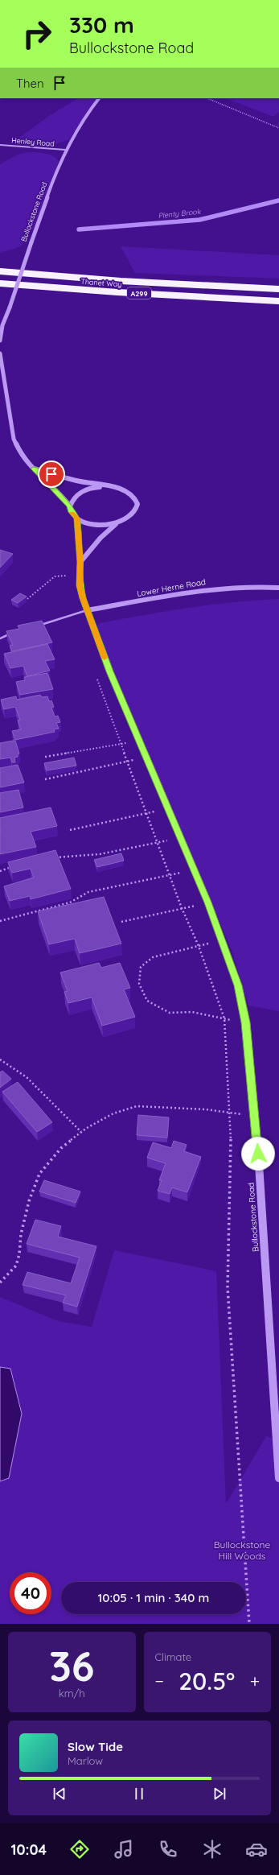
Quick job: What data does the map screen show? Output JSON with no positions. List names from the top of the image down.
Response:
{
  "streets": {
    "highway": ["Thanet Way", "A299"],
    "street": ["Henley Road", "Bullockstone Road", "Lower Herne Road"]
  },
  "crossings": [
    ["Henley Road", "Bullockstone Road"],
    ["Bullockstone Road", "Lower Herne Road"]
  ],
  "water": ["Plenty Brook"],
  "parks": ["Bullockstone Hill Woods"],
  "page": {
    "turn": ["330 m", "Bullockstone Road"],
    "then": "Then",
    "limit": "40",
    "trip": "10:05 · 1 min · 340 m",
    "tile": [
      ["36", "km/h"],
      "Climate"
    ],
    "heat": ["−", "20.5°", "+"],
    "song": ["Slow Tide", "Marlow"],
    "tabs": "10:04"
  }
}
